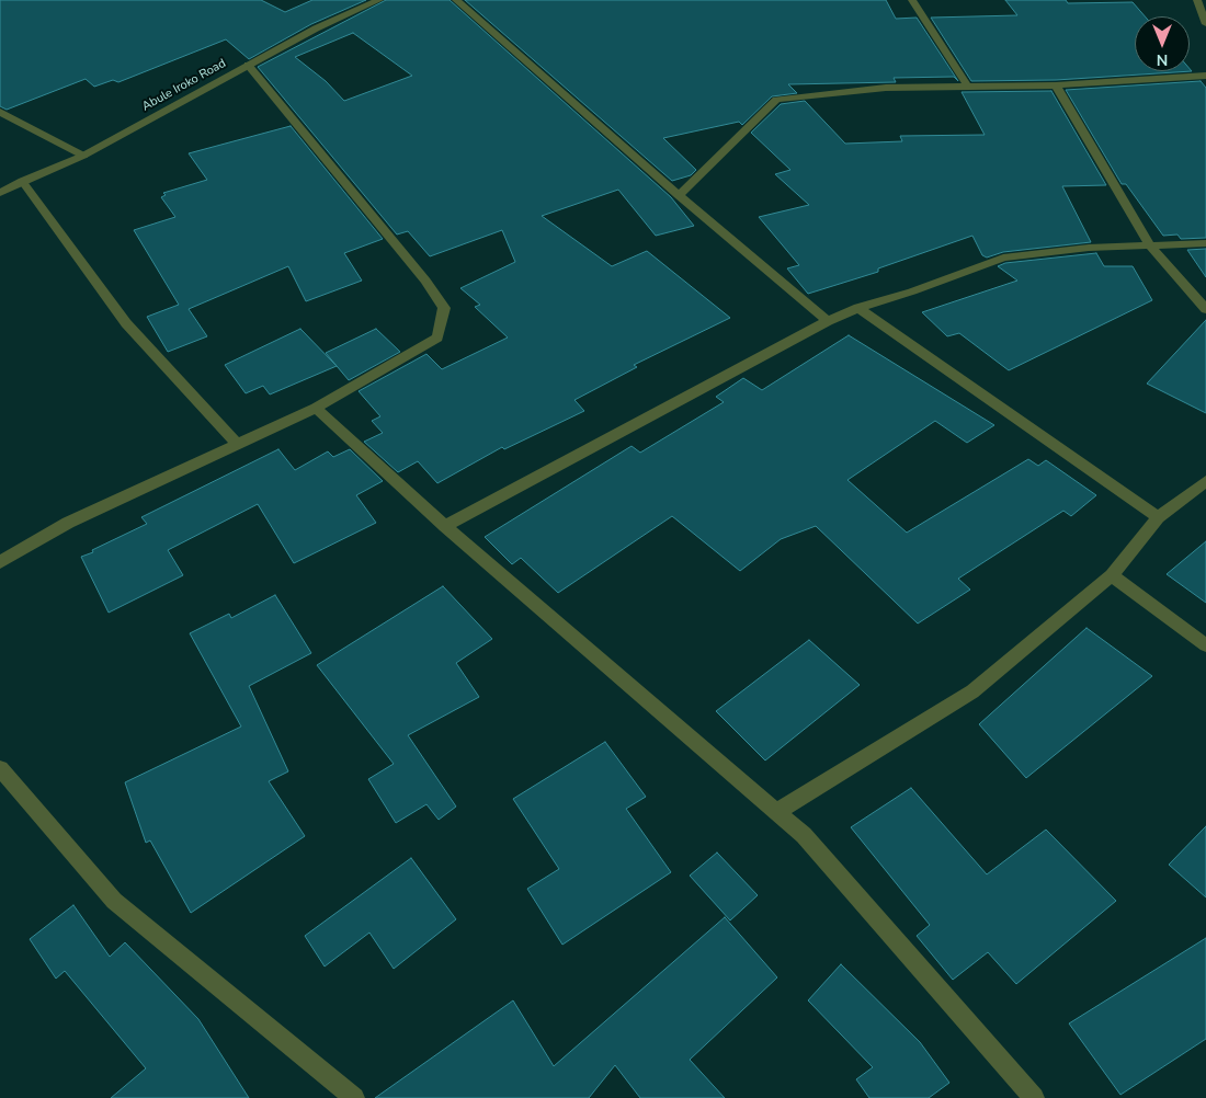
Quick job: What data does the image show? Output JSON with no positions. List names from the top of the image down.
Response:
{
  "streets": {
    "street": ["Abule Iroko Road"]
  },
  "north": "bottom"
}
